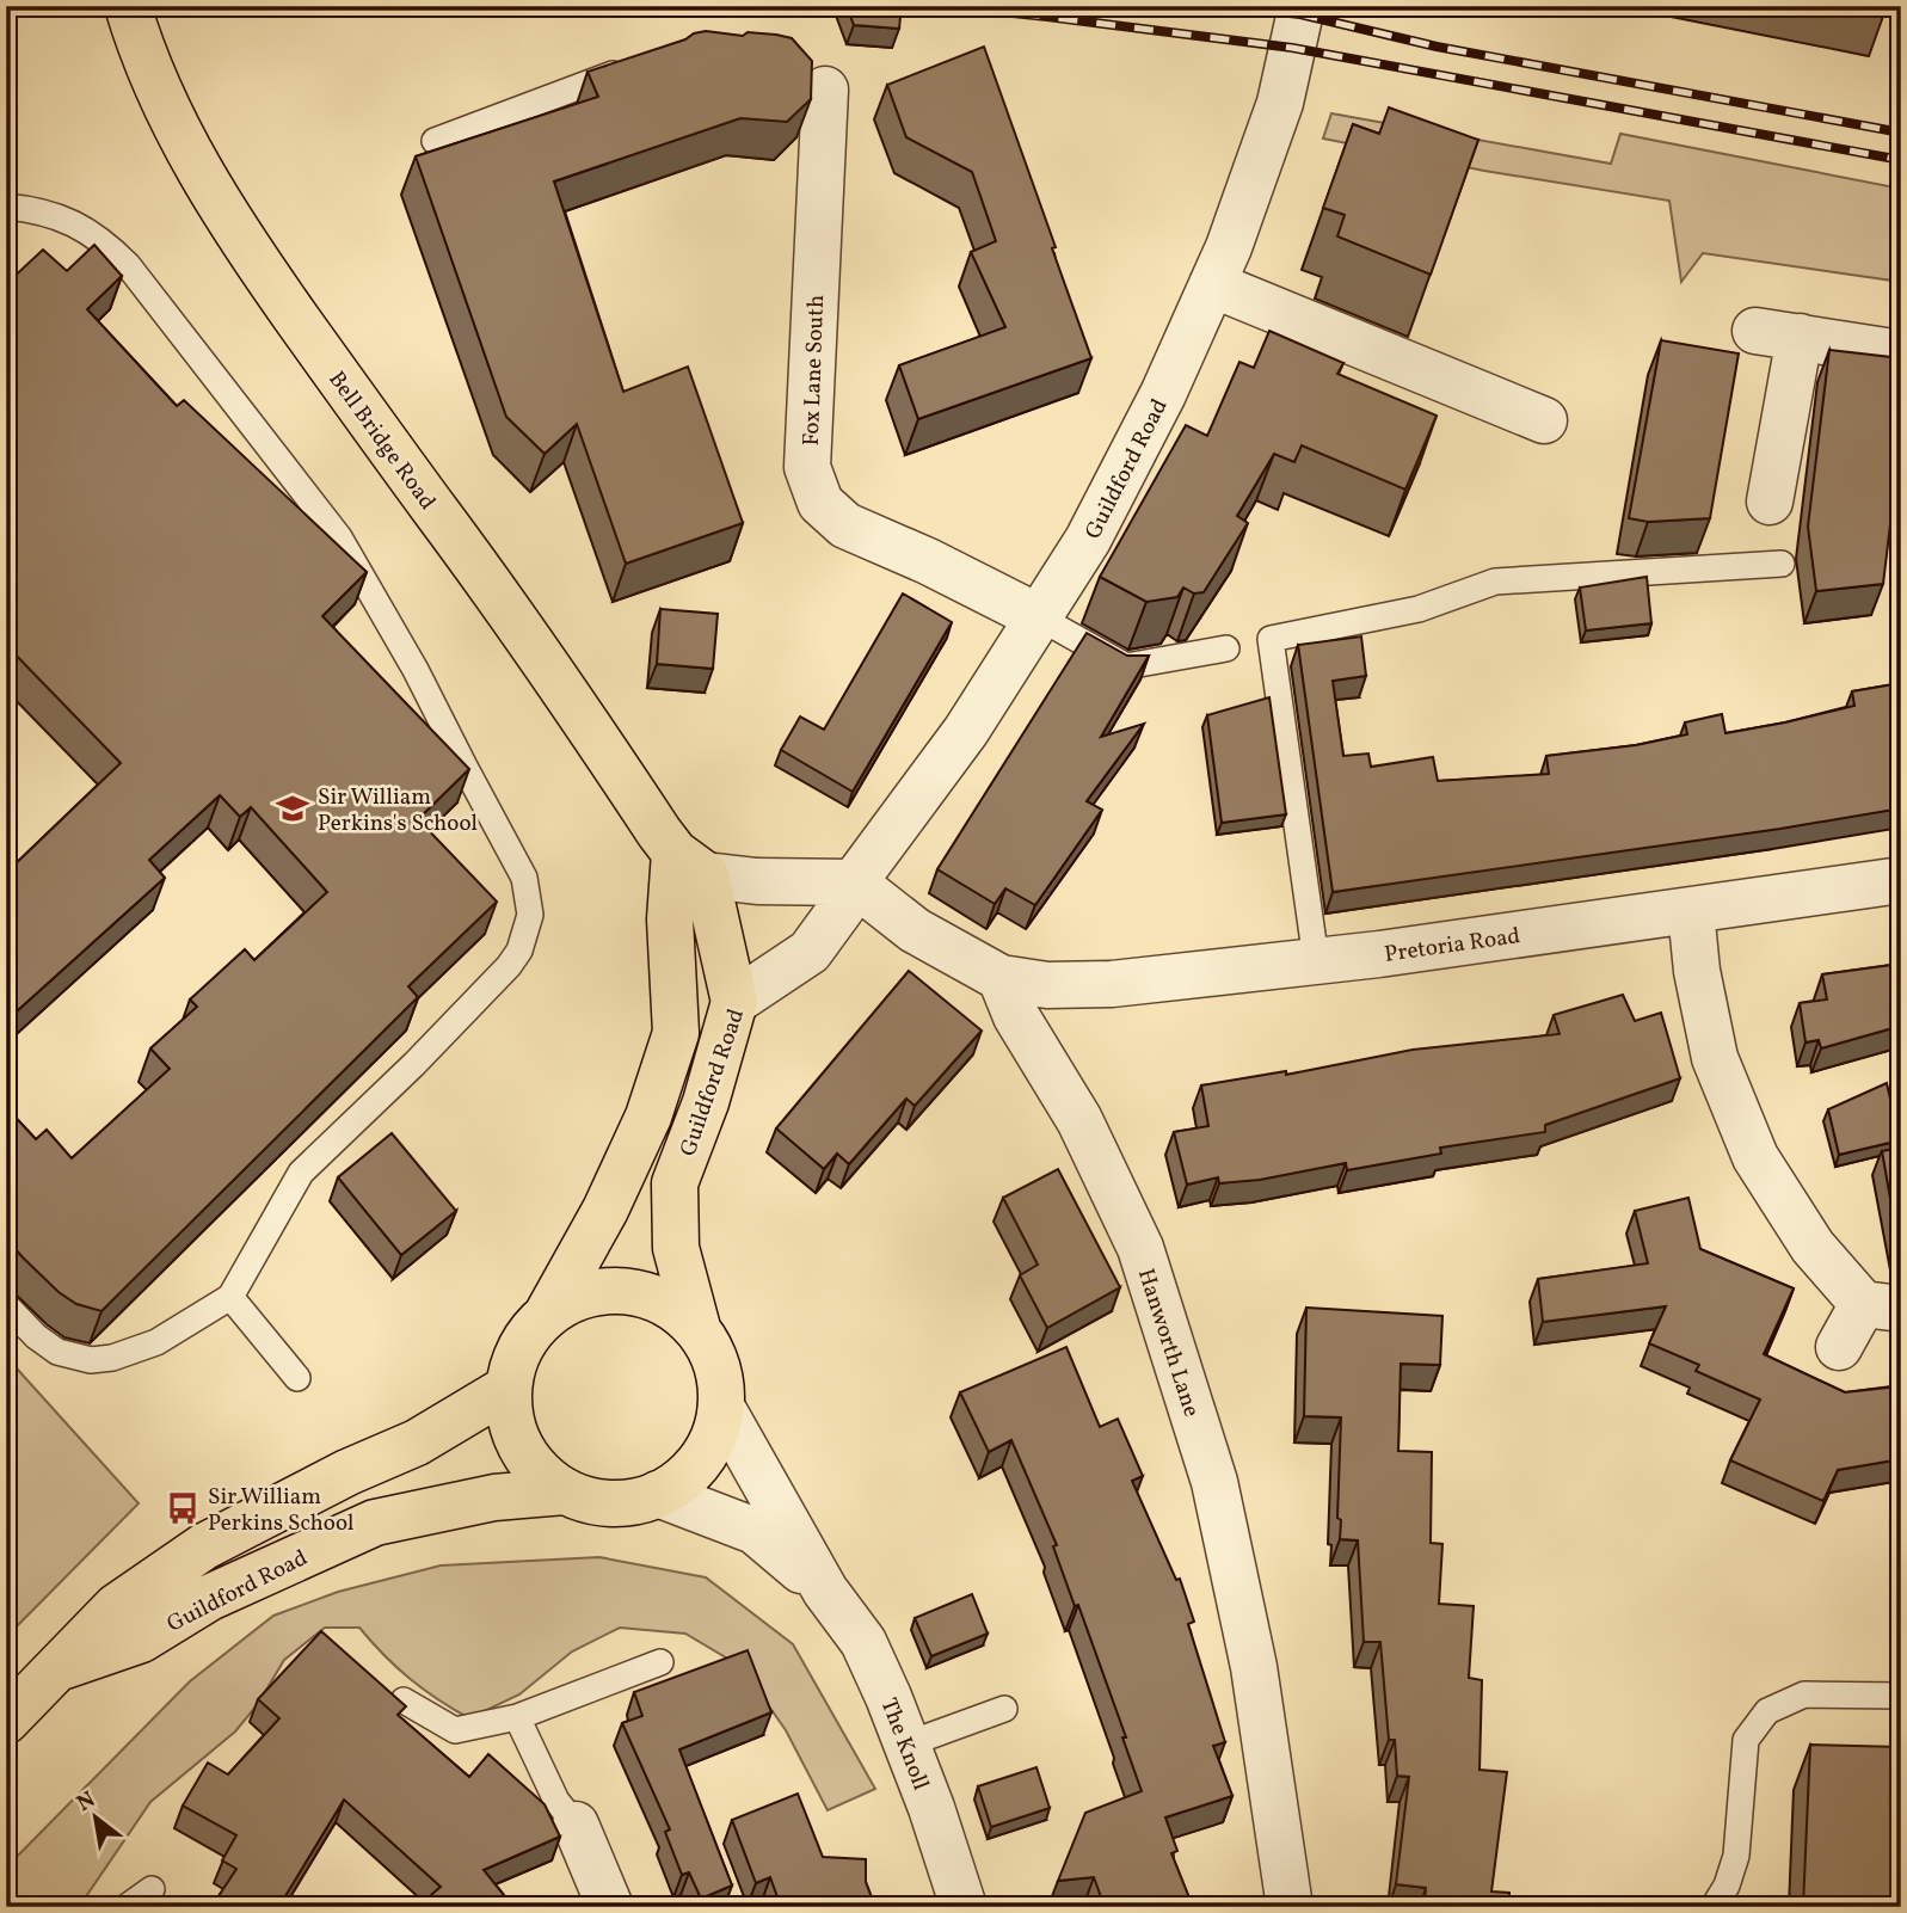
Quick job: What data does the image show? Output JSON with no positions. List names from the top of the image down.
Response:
{
  "streets": {
    "main road": ["Bell Bridge Road", "Guildford Road"],
    "street": [
      "Fox Lane South",
      "Pretoria Road",
      "Hanworth Lane",
      "The Knoll"
    ]
  },
  "crossings": [
    ["Fox Lane South", "Guildford Road"],
    ["Bell Bridge Road", "Guildford Road"],
    ["Guildford Road", "The Knoll"],
    ["Pretoria Road", "Hanworth Lane"]
  ],
  "places": {
    "school or university": ["Sir William Perkins's School"],
    "bus stop": ["Sir William Perkins School"]
  },
  "north": "top left"
}
